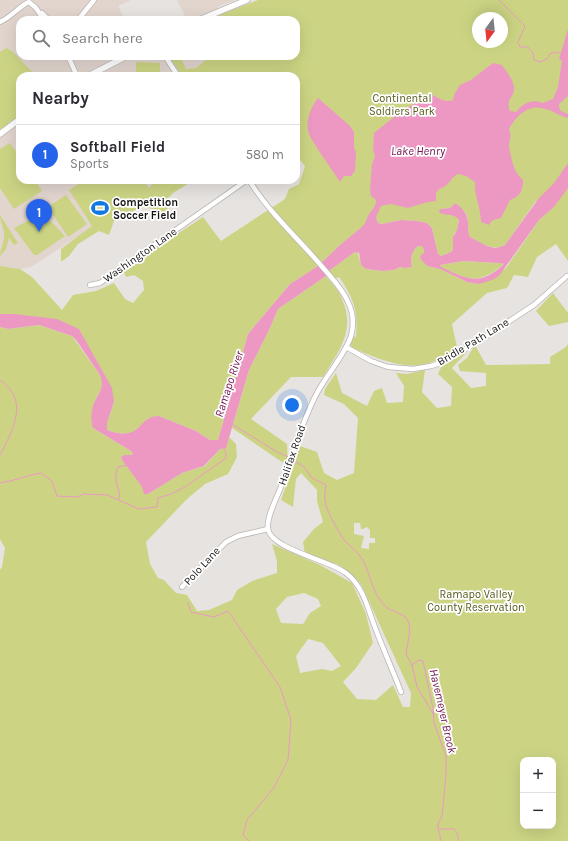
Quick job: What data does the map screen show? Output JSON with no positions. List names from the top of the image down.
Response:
{
  "streets": {
    "street": [
      "Washington Lane",
      "Bridle Path Lane",
      "Halifax Road",
      "Polo Lane"
    ]
  },
  "crossings": [
    ["Bridle Path Lane", "Halifax Road"],
    ["Halifax Road", "Polo Lane"]
  ],
  "water": ["Lake Henry", "Ramapo River", "Havemeyer Brook"],
  "parks": ["Continental Soldiers Park", "Ramapo Valley County Reservation"],
  "places": {
    "sports": ["Competition Soccer Field"]
  },
  "north": "bottom",
  "page": {
    "search": "Search here",
    "heading": "Nearby",
    "list": [
      {
        "mark": "1",
        "name": "Softball Field",
        "note": "Sports",
        "value": "580 m"
      }
    ],
    "pins": "1",
    "map_buttons": ["+", "−"]
  }
}
